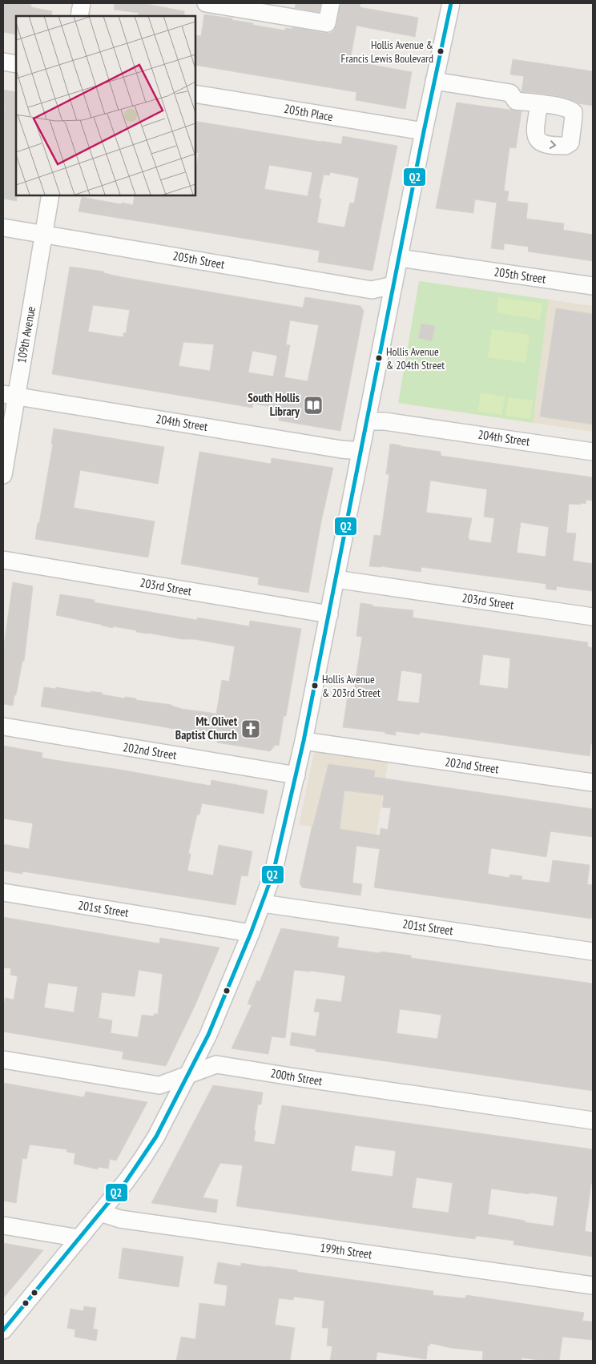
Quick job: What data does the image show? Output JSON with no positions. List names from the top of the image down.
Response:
{
  "streets": {
    "street": [
      "205th Place",
      "205th Street",
      "109th Avenue",
      "204th Street",
      "203rd Street",
      "202nd Street",
      "201st Street",
      "200th Street",
      "199th Street"
    ]
  },
  "crossings": [
    ["205th Street", "109th Avenue"],
    ["109th Avenue", "204th Street"]
  ],
  "places": {
    "other": ["Hollis Avenue & Francis Lewis Boulevard", "Hollis Avenue & 204th Street", "Hollis Avenue & 203rd Street"],
    "library": ["South Hollis Library"],
    "church": ["Mt. Olivet Baptist Church"]
  },
  "lines": ["transit line Q2"]
}
